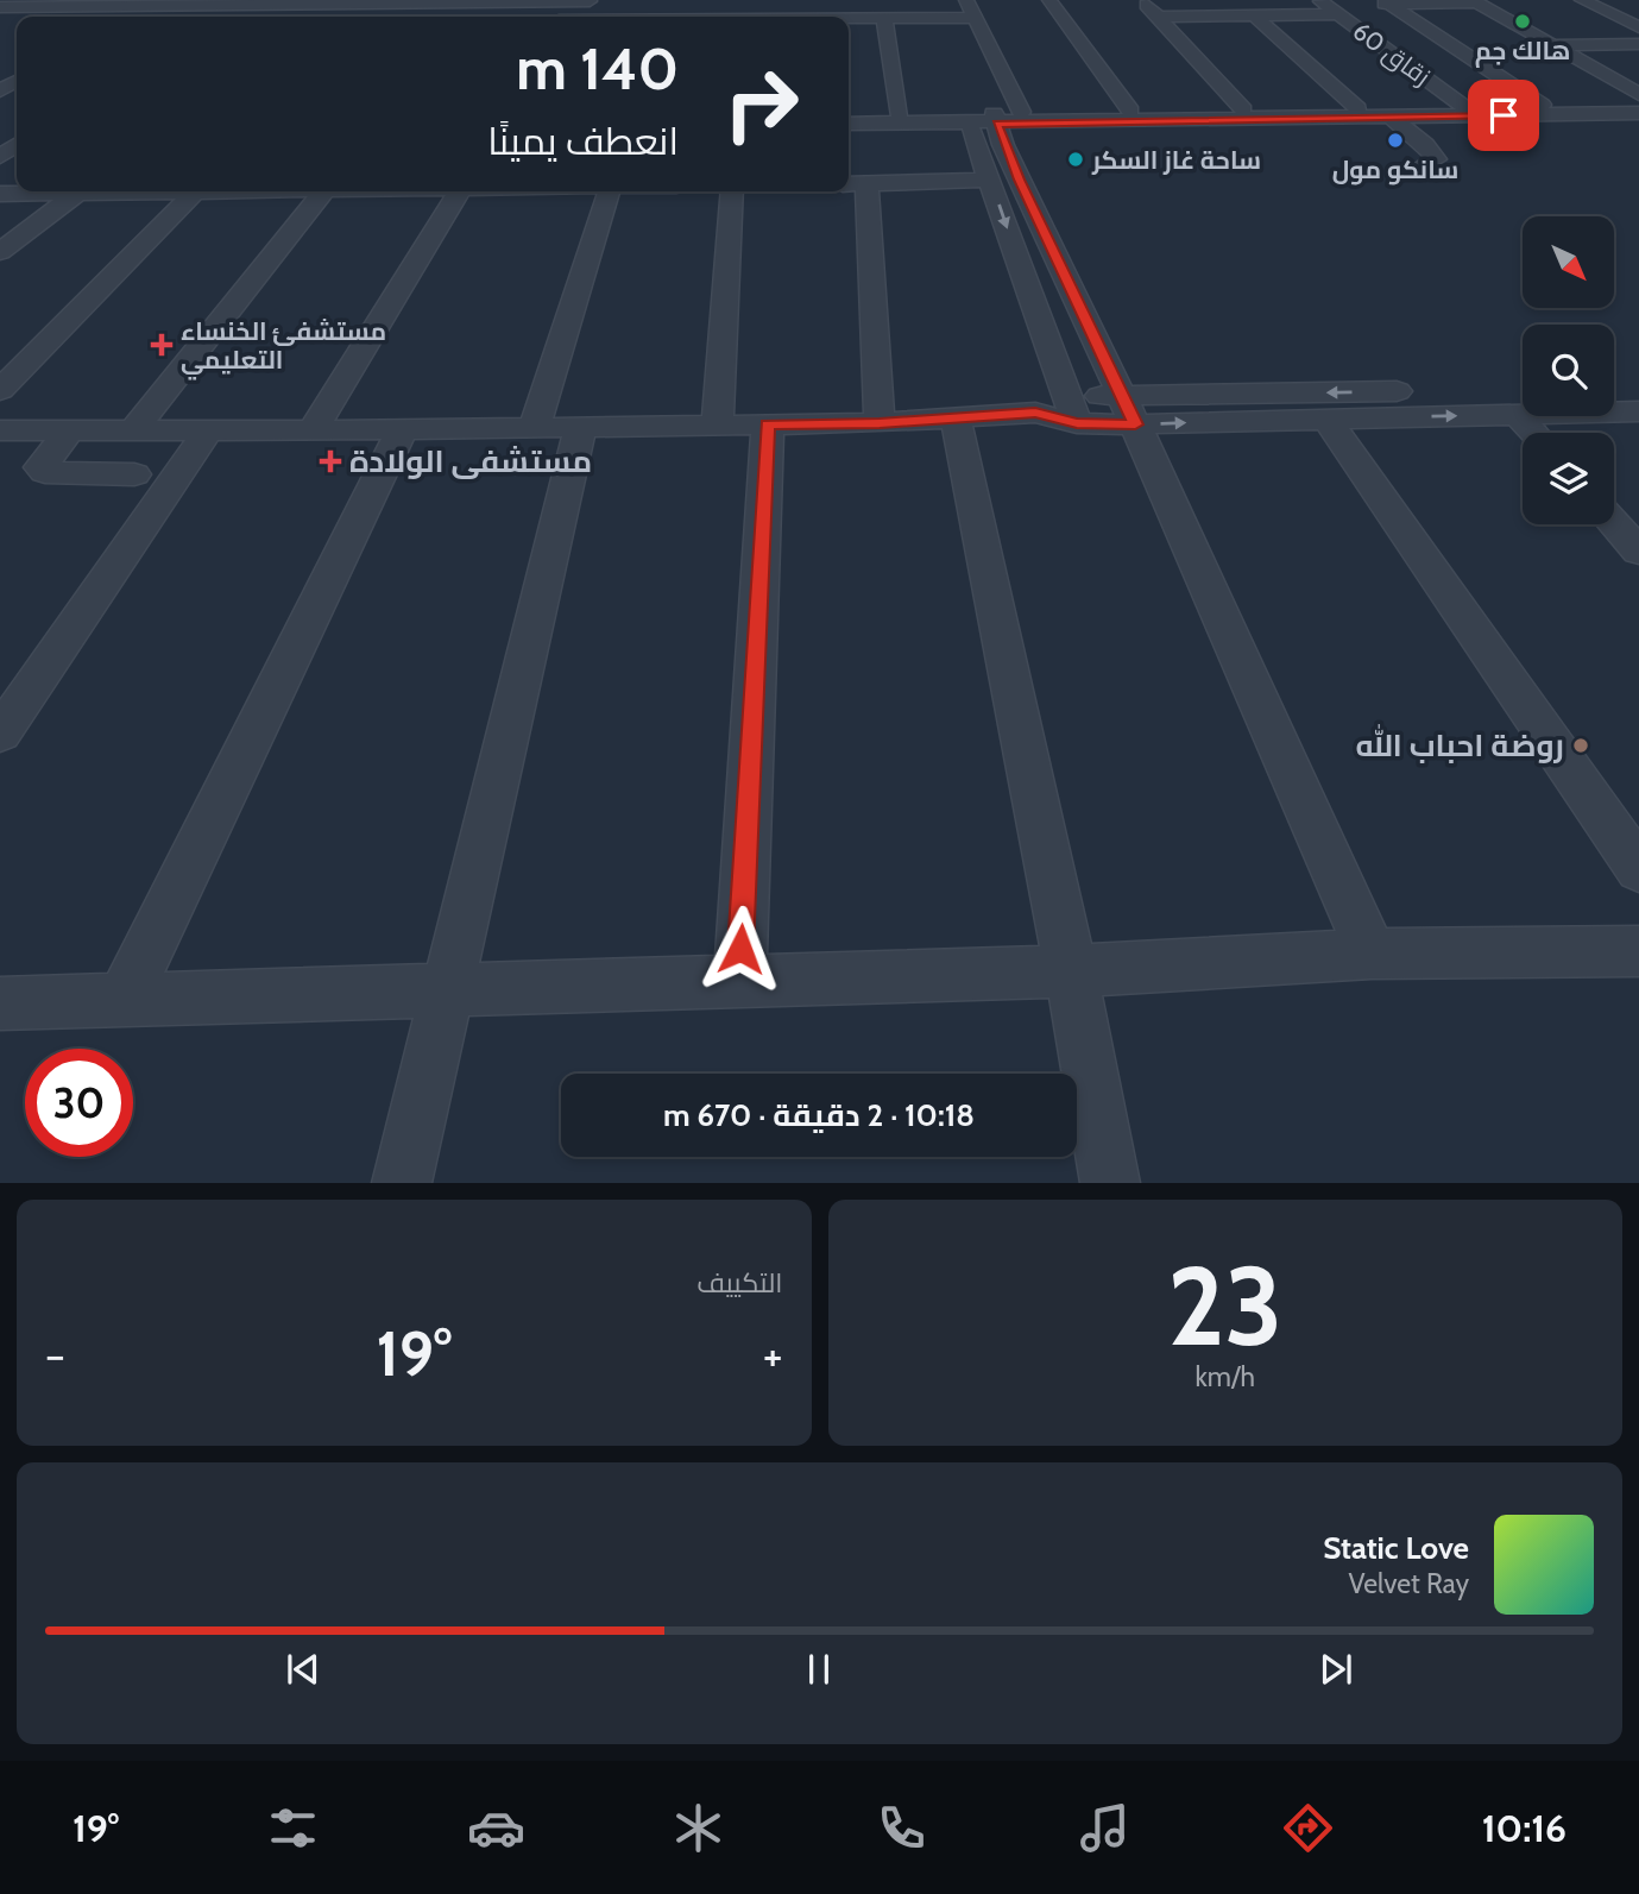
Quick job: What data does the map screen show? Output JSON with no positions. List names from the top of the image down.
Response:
{
  "streets": {
    "street": ["زقاق 60"]
  },
  "places": {
    "other": [
      "هالك جم",
      "سانكو مول",
      "ساحة غاز السكر",
      "روضة احباب الله"
    ],
    "health": ["مستشفئ الخنساء التعليمي", "مستشفى الولادة"]
  },
  "north": "bottom right",
  "page": {
    "turn": ["140 m", "انعطف يمينًا"],
    "limit": "30",
    "trip": "10:18 · 2 دقيقة · 670 m",
    "tile": [
      ["23", "km/h"],
      "التكييف"
    ],
    "heat": ["−", "19°", "+"],
    "song": ["Static Love", "Velvet Ray"],
    "tabs": ["10:16", "19°"]
  }
}
